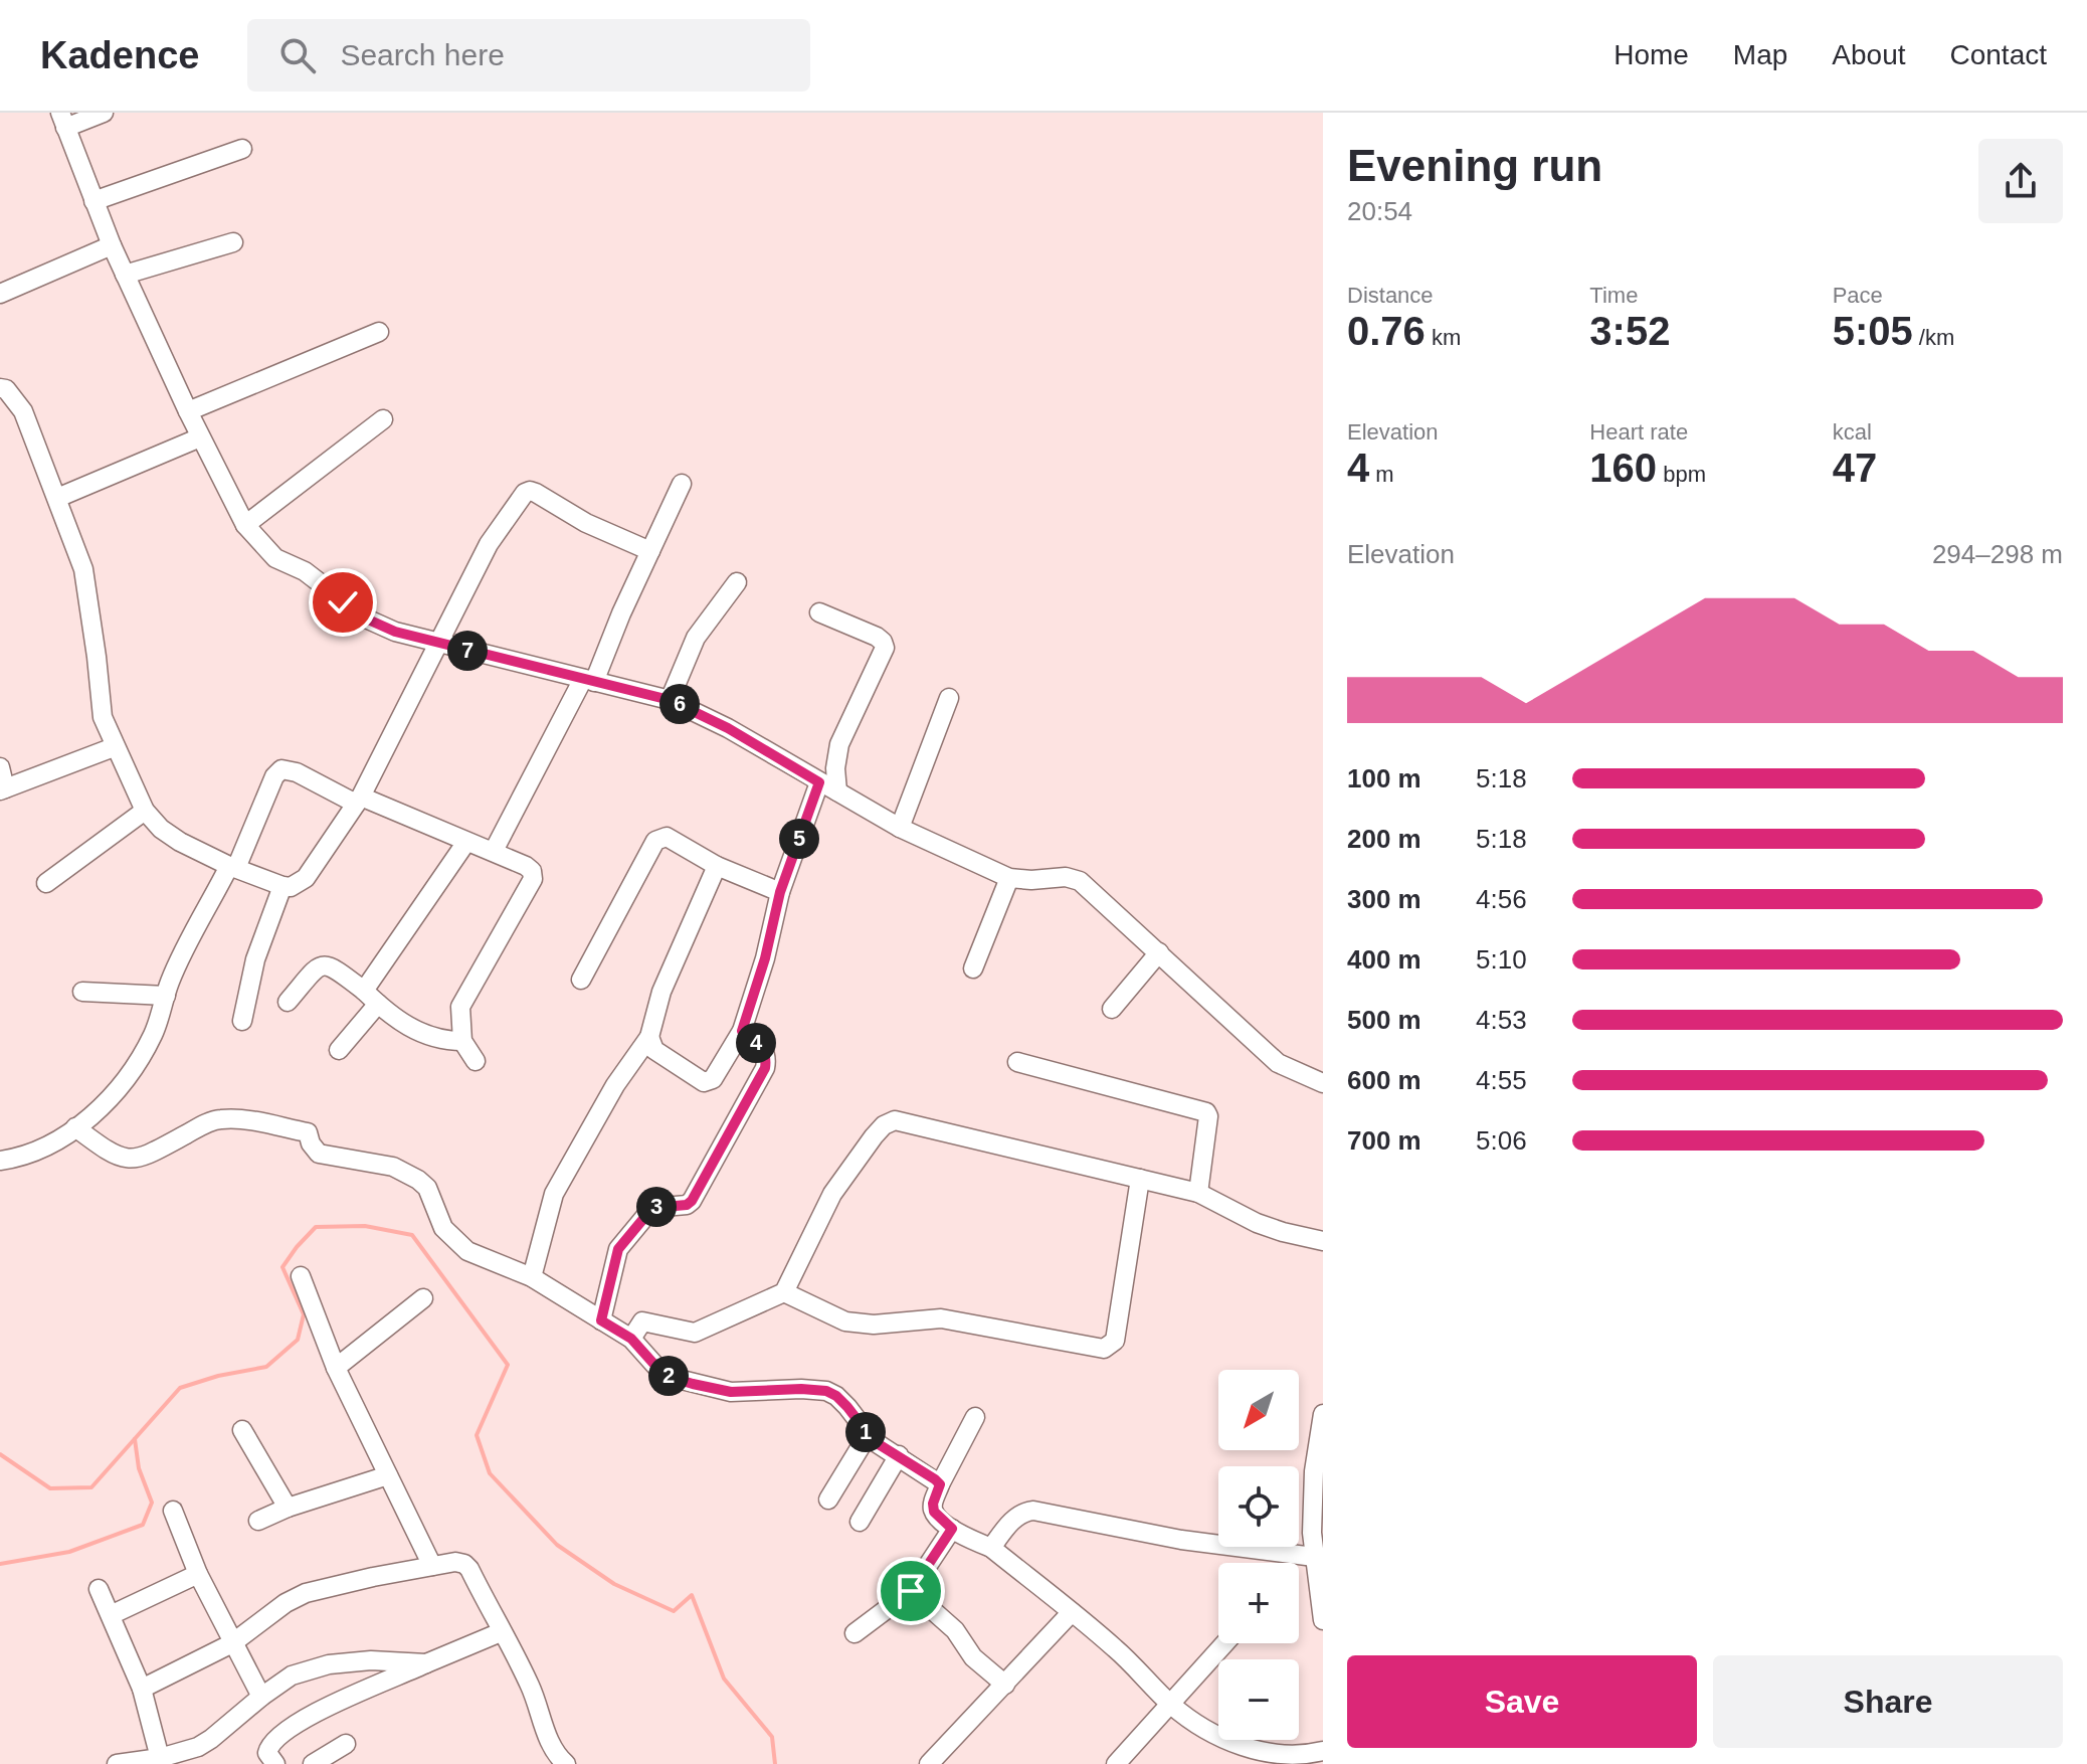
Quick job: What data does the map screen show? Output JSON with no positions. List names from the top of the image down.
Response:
{
  "north": "bottom left",
  "page": {
    "header": "Kadence",
    "search": "Search here",
    "nav": [
      "Home",
      "Map",
      "About",
      "Contact"
    ],
    "heading": ["Evening run", "20:54"],
    "stats": [
      ["Distance", "0.76 km"],
      ["Time", "3:52"],
      ["Pace", "5:05 /km"],
      ["Elevation", "4 m"],
      ["Heart rate", "160 bpm"],
      ["kcal", "47"]
    ],
    "chart": ["Elevation", "294–298 m"],
    "pins": [
      "7",
      "6",
      "5",
      "4",
      "3",
      "2",
      "1"
    ],
    "list": [
      {
        "name": "100 m",
        "note": "5:18"
      },
      {
        "name": "200 m",
        "note": "5:18"
      },
      {
        "name": "300 m",
        "note": "4:56"
      },
      {
        "name": "400 m",
        "note": "5:10"
      },
      {
        "name": "500 m",
        "note": "4:53"
      },
      {
        "name": "600 m",
        "note": "4:55"
      },
      {
        "name": "700 m",
        "note": "5:06"
      }
    ],
    "map_buttons": ["+", "−"],
    "buttons": ["Save", "Share"]
  }
}
